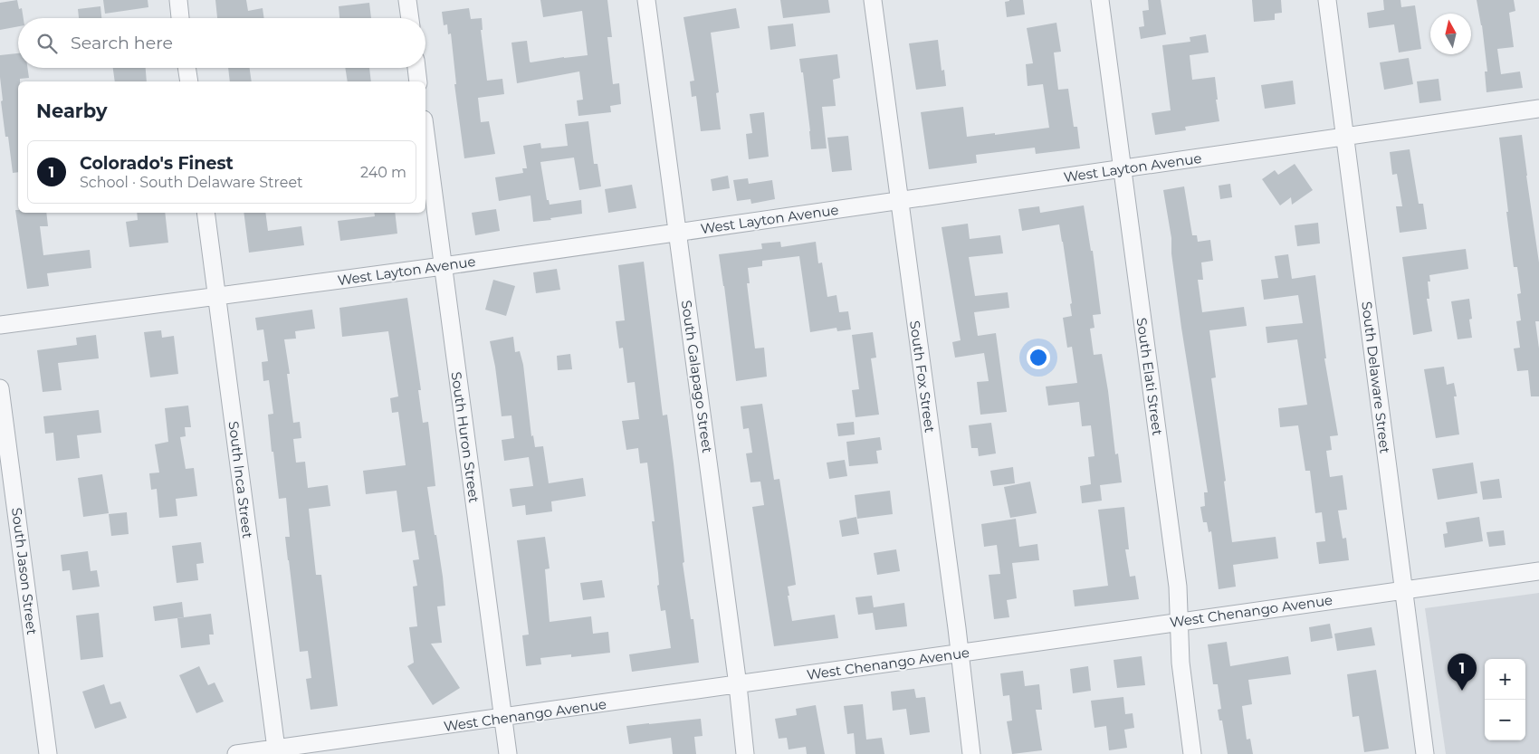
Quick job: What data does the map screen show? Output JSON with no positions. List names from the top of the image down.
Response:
{
  "streets": {
    "street": [
      "West Layton Avenue",
      "South Galapago Street",
      "South Fox Street",
      "South Elati Street",
      "South Delaware Street",
      "South Huron Street",
      "South Inca Street",
      "South Jason Street",
      "West Chenango Avenue"
    ]
  },
  "crossings": [
    ["West Layton Avenue", "South Galapago Street"],
    ["West Layton Avenue", "South Fox Street"],
    ["West Layton Avenue", "South Elati Street"],
    ["West Layton Avenue", "South Delaware Street"],
    ["West Layton Avenue", "South Huron Street"],
    ["West Layton Avenue", "South Inca Street"],
    ["South Galapago Street", "West Chenango Avenue"],
    ["South Fox Street", "West Chenango Avenue"],
    ["South Elati Street", "West Chenango Avenue"],
    ["South Delaware Street", "West Chenango Avenue"],
    ["South Huron Street", "West Chenango Avenue"],
    ["South Inca Street", "West Chenango Avenue"]
  ],
  "north": "top",
  "page": {
    "search": "Search here",
    "heading": "Nearby",
    "list": [
      {
        "mark": "1",
        "name": "Colorado's Finest",
        "note": "School · South Delaware Street",
        "value": "240 m"
      }
    ],
    "pins": "1",
    "map_buttons": ["+", "−"]
  }
}
